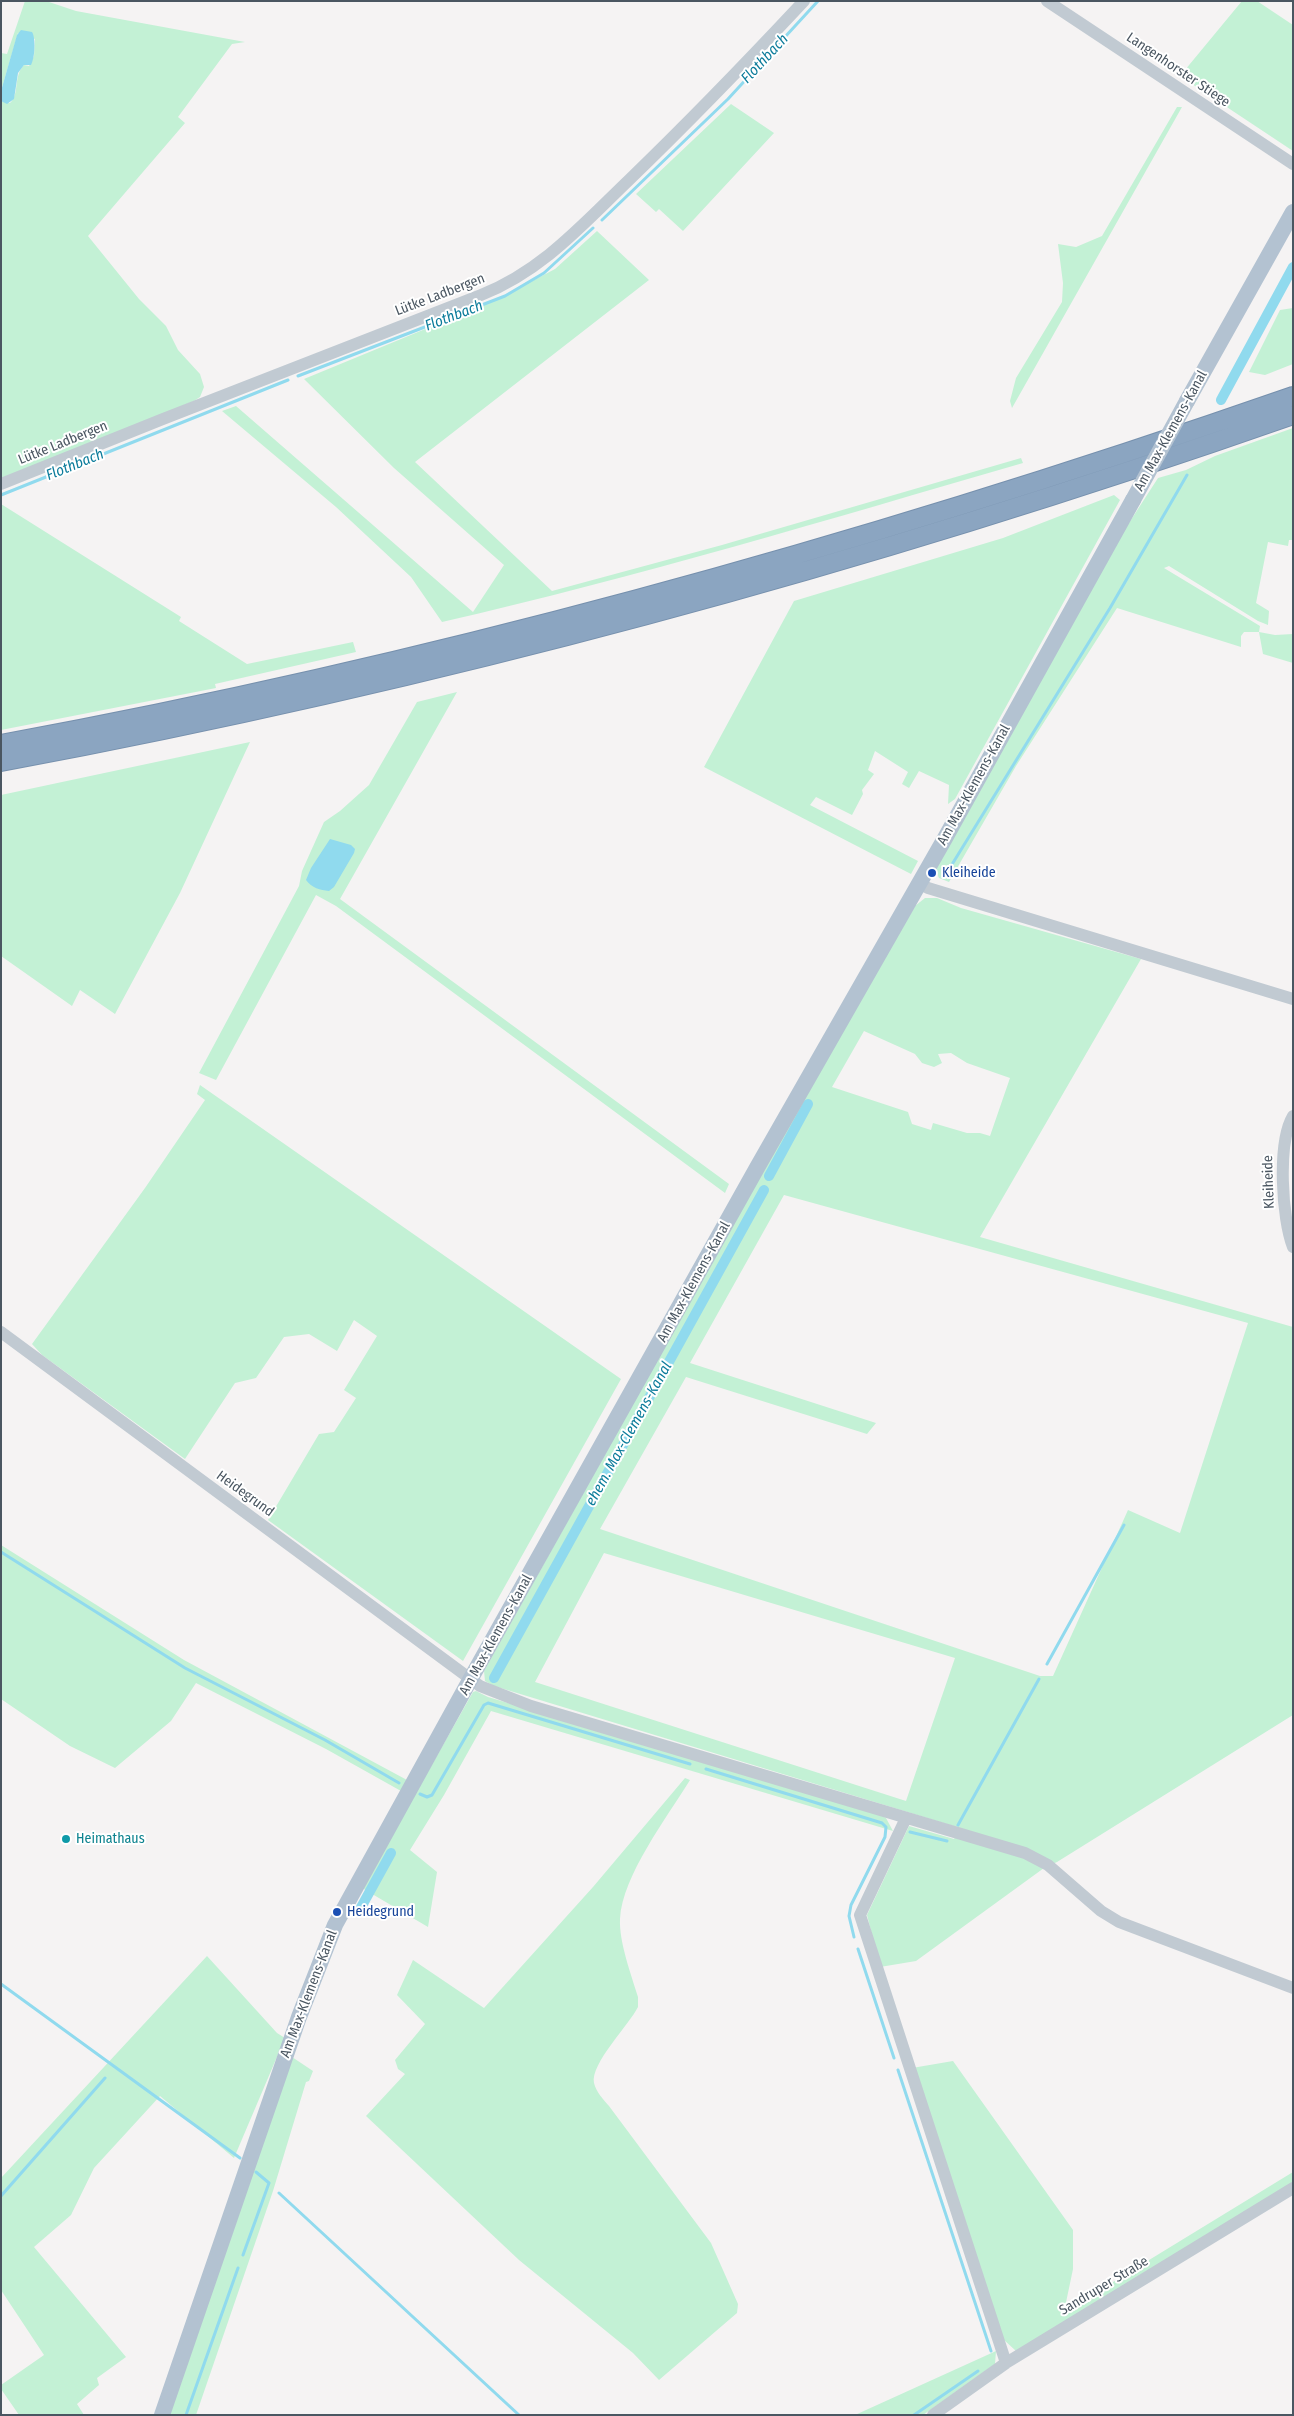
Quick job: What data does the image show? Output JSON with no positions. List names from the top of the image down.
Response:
{
  "streets": {
    "main road": ["Am Max-Klemens-Kanal"],
    "street": [
      "Langenhorster Stiege",
      "Lütke Ladbergen",
      "Kleiheide",
      "Heidegrund",
      "Sandruper Straße"
    ]
  },
  "crossings": [
    ["Am Max-Klemens-Kanal", "Heidegrund"]
  ],
  "water": ["Flothbach", "ehem. Max-Clemens-Kanal"],
  "places": ["Kleiheide", "Heimathaus", "Heidegrund"]
}
